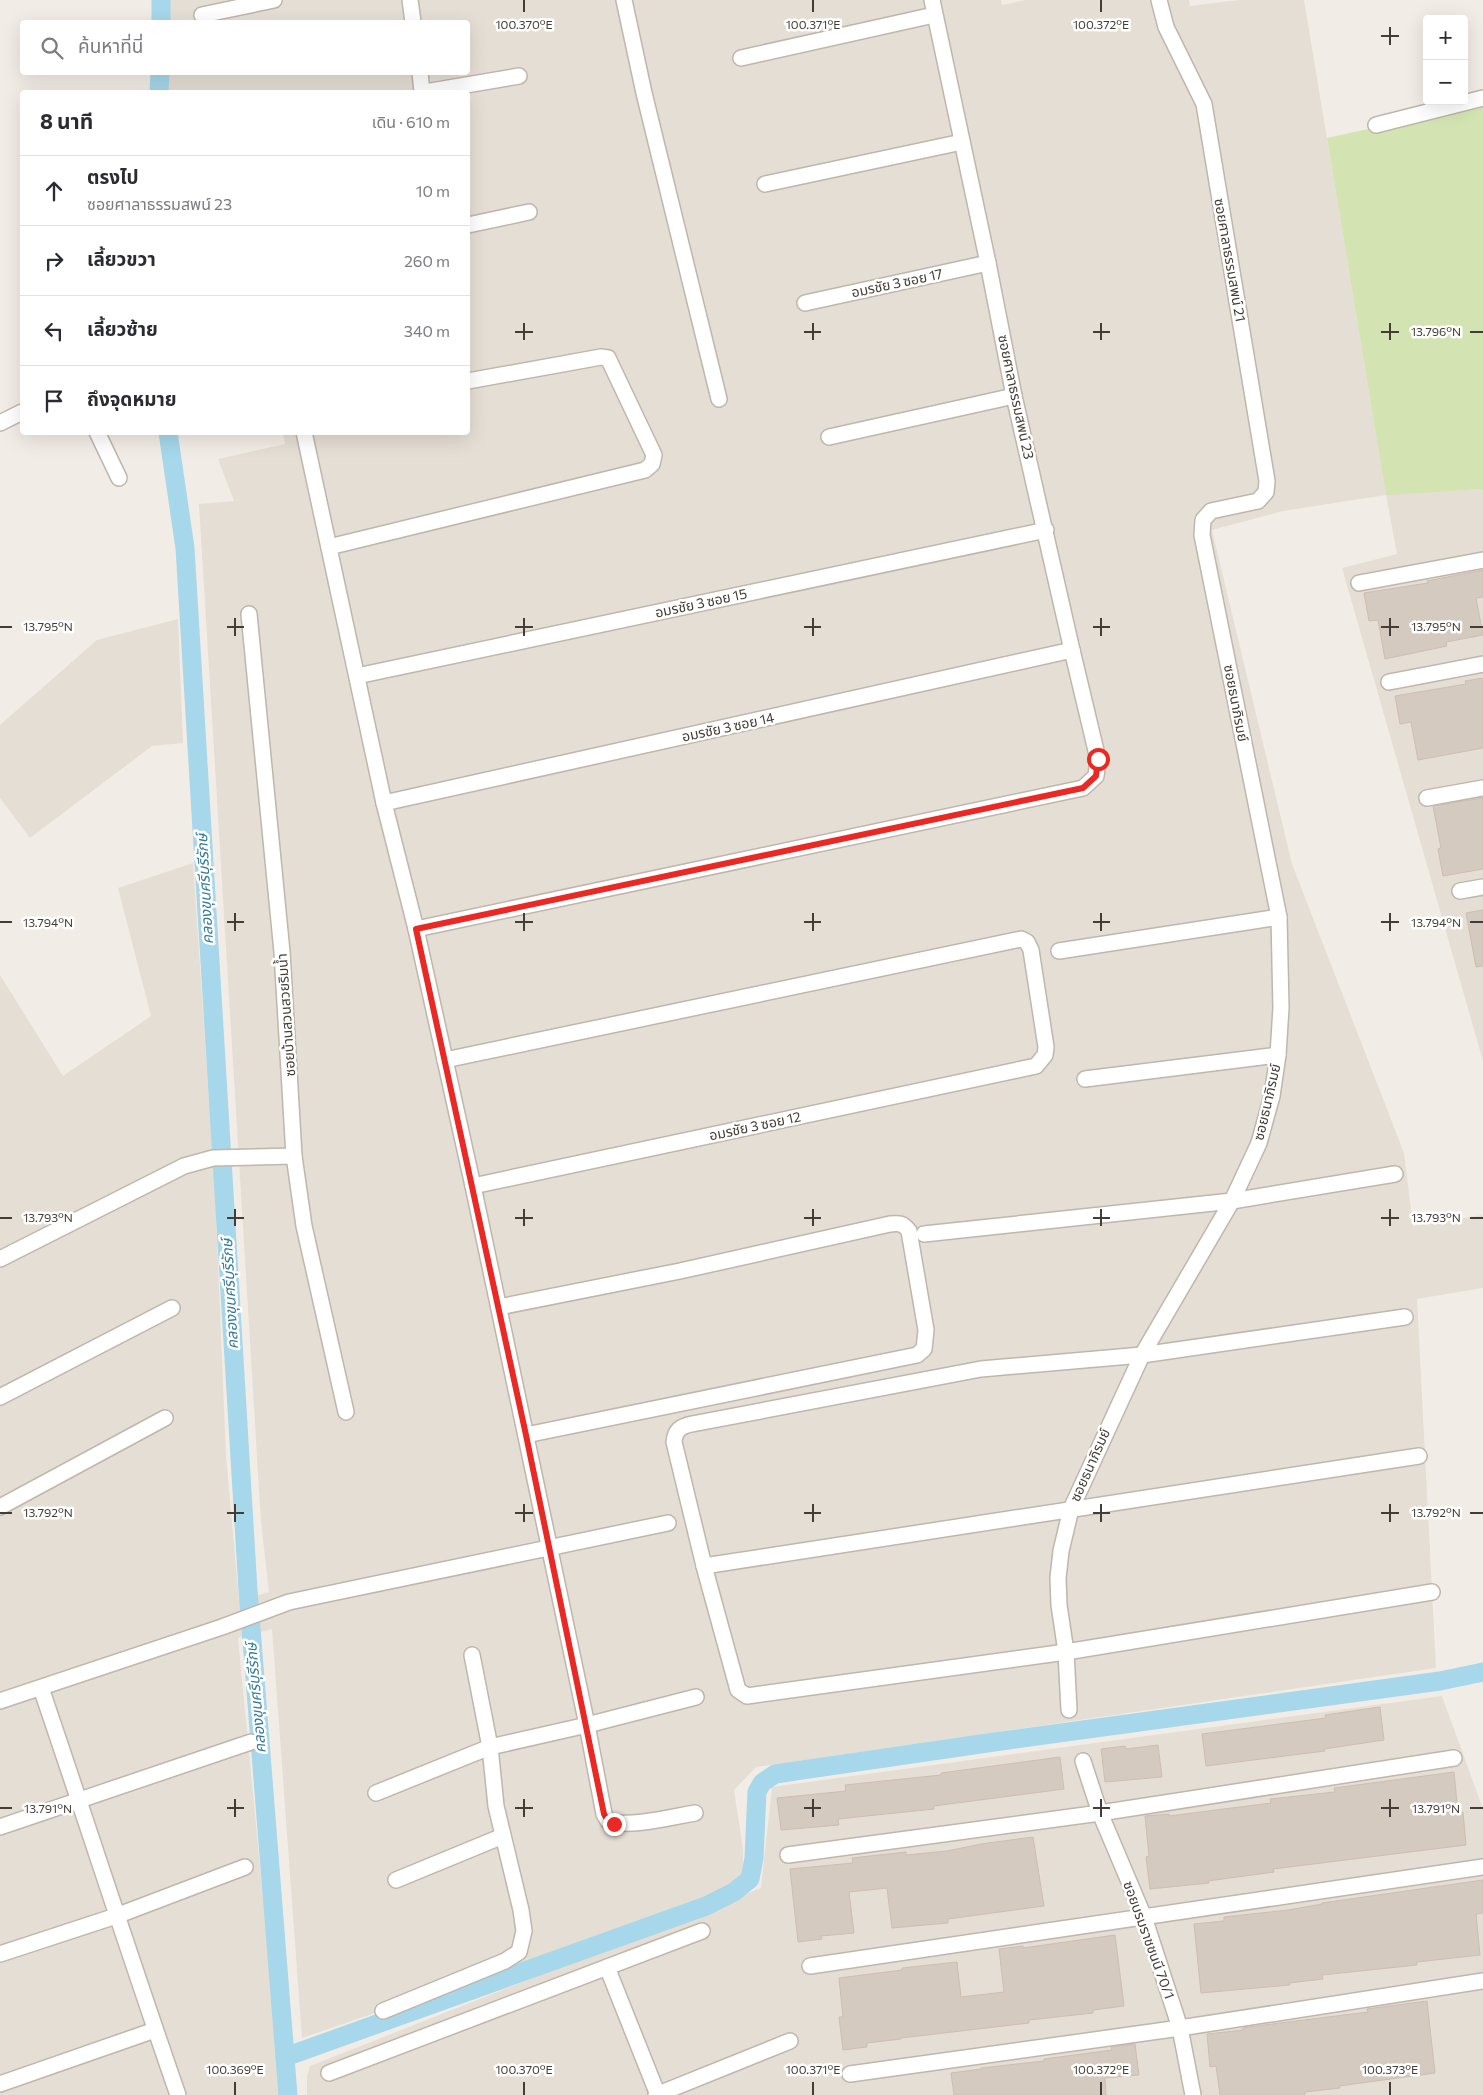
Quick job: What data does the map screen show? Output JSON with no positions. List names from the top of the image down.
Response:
{
  "streets": {
    "street": [
      "ซอยศาลาธรรมสพน์ 21",
      "อมรชัย 3 ซอย 17",
      "ซอยศาลาธรรมสพน์ 23",
      "อมรชัย 3 ซอย 15",
      "ซอยธนาภิรมย์",
      "อมรชัย 3 ซอย 14",
      "ซอยบ้านสวนสวยริมน้ำ",
      "อมรชัย 3 ซอย 12",
      "ซอยบรมราชชนนี 70/1"
    ]
  },
  "crossings": [
    ["ซอยศาลาธรรมสพน์ 21", "ซอยธนาภิรมย์"],
    ["อมรชัย 3 ซอย 17", "ซอยศาลาธรรมสพน์ 23"],
    ["ซอยศาลาธรรมสพน์ 23", "อมรชัย 3 ซอย 15"],
    ["ซอยศาลาธรรมสพน์ 23", "อมรชัย 3 ซอย 14"]
  ],
  "water": ["คลองขุนศรีบุรีรักษ์"],
  "page": {
    "map_buttons": ["+", "−"],
    "search": "ค้นหาที่นี่",
    "heading": ["8 นาที", "เดิน · 610 m"],
    "list": [
      ["ตรงไป", "ซอยศาลาธรรมสพน์ 23", "10 m"],
      ["เลี้ยวขวา", "260 m"],
      ["เลี้ยวซ้าย", "340 m"],
      "ถึงจุดหมาย"
    ]
  },
  "coordinates": [
    "100.370°E",
    "100.371°E",
    "100.372°E",
    "13.796°N",
    "13.795°N",
    "13.794°N",
    "13.793°N",
    "13.792°N",
    "13.791°N",
    "100.369°E",
    "100.373°E"
  ]
}
